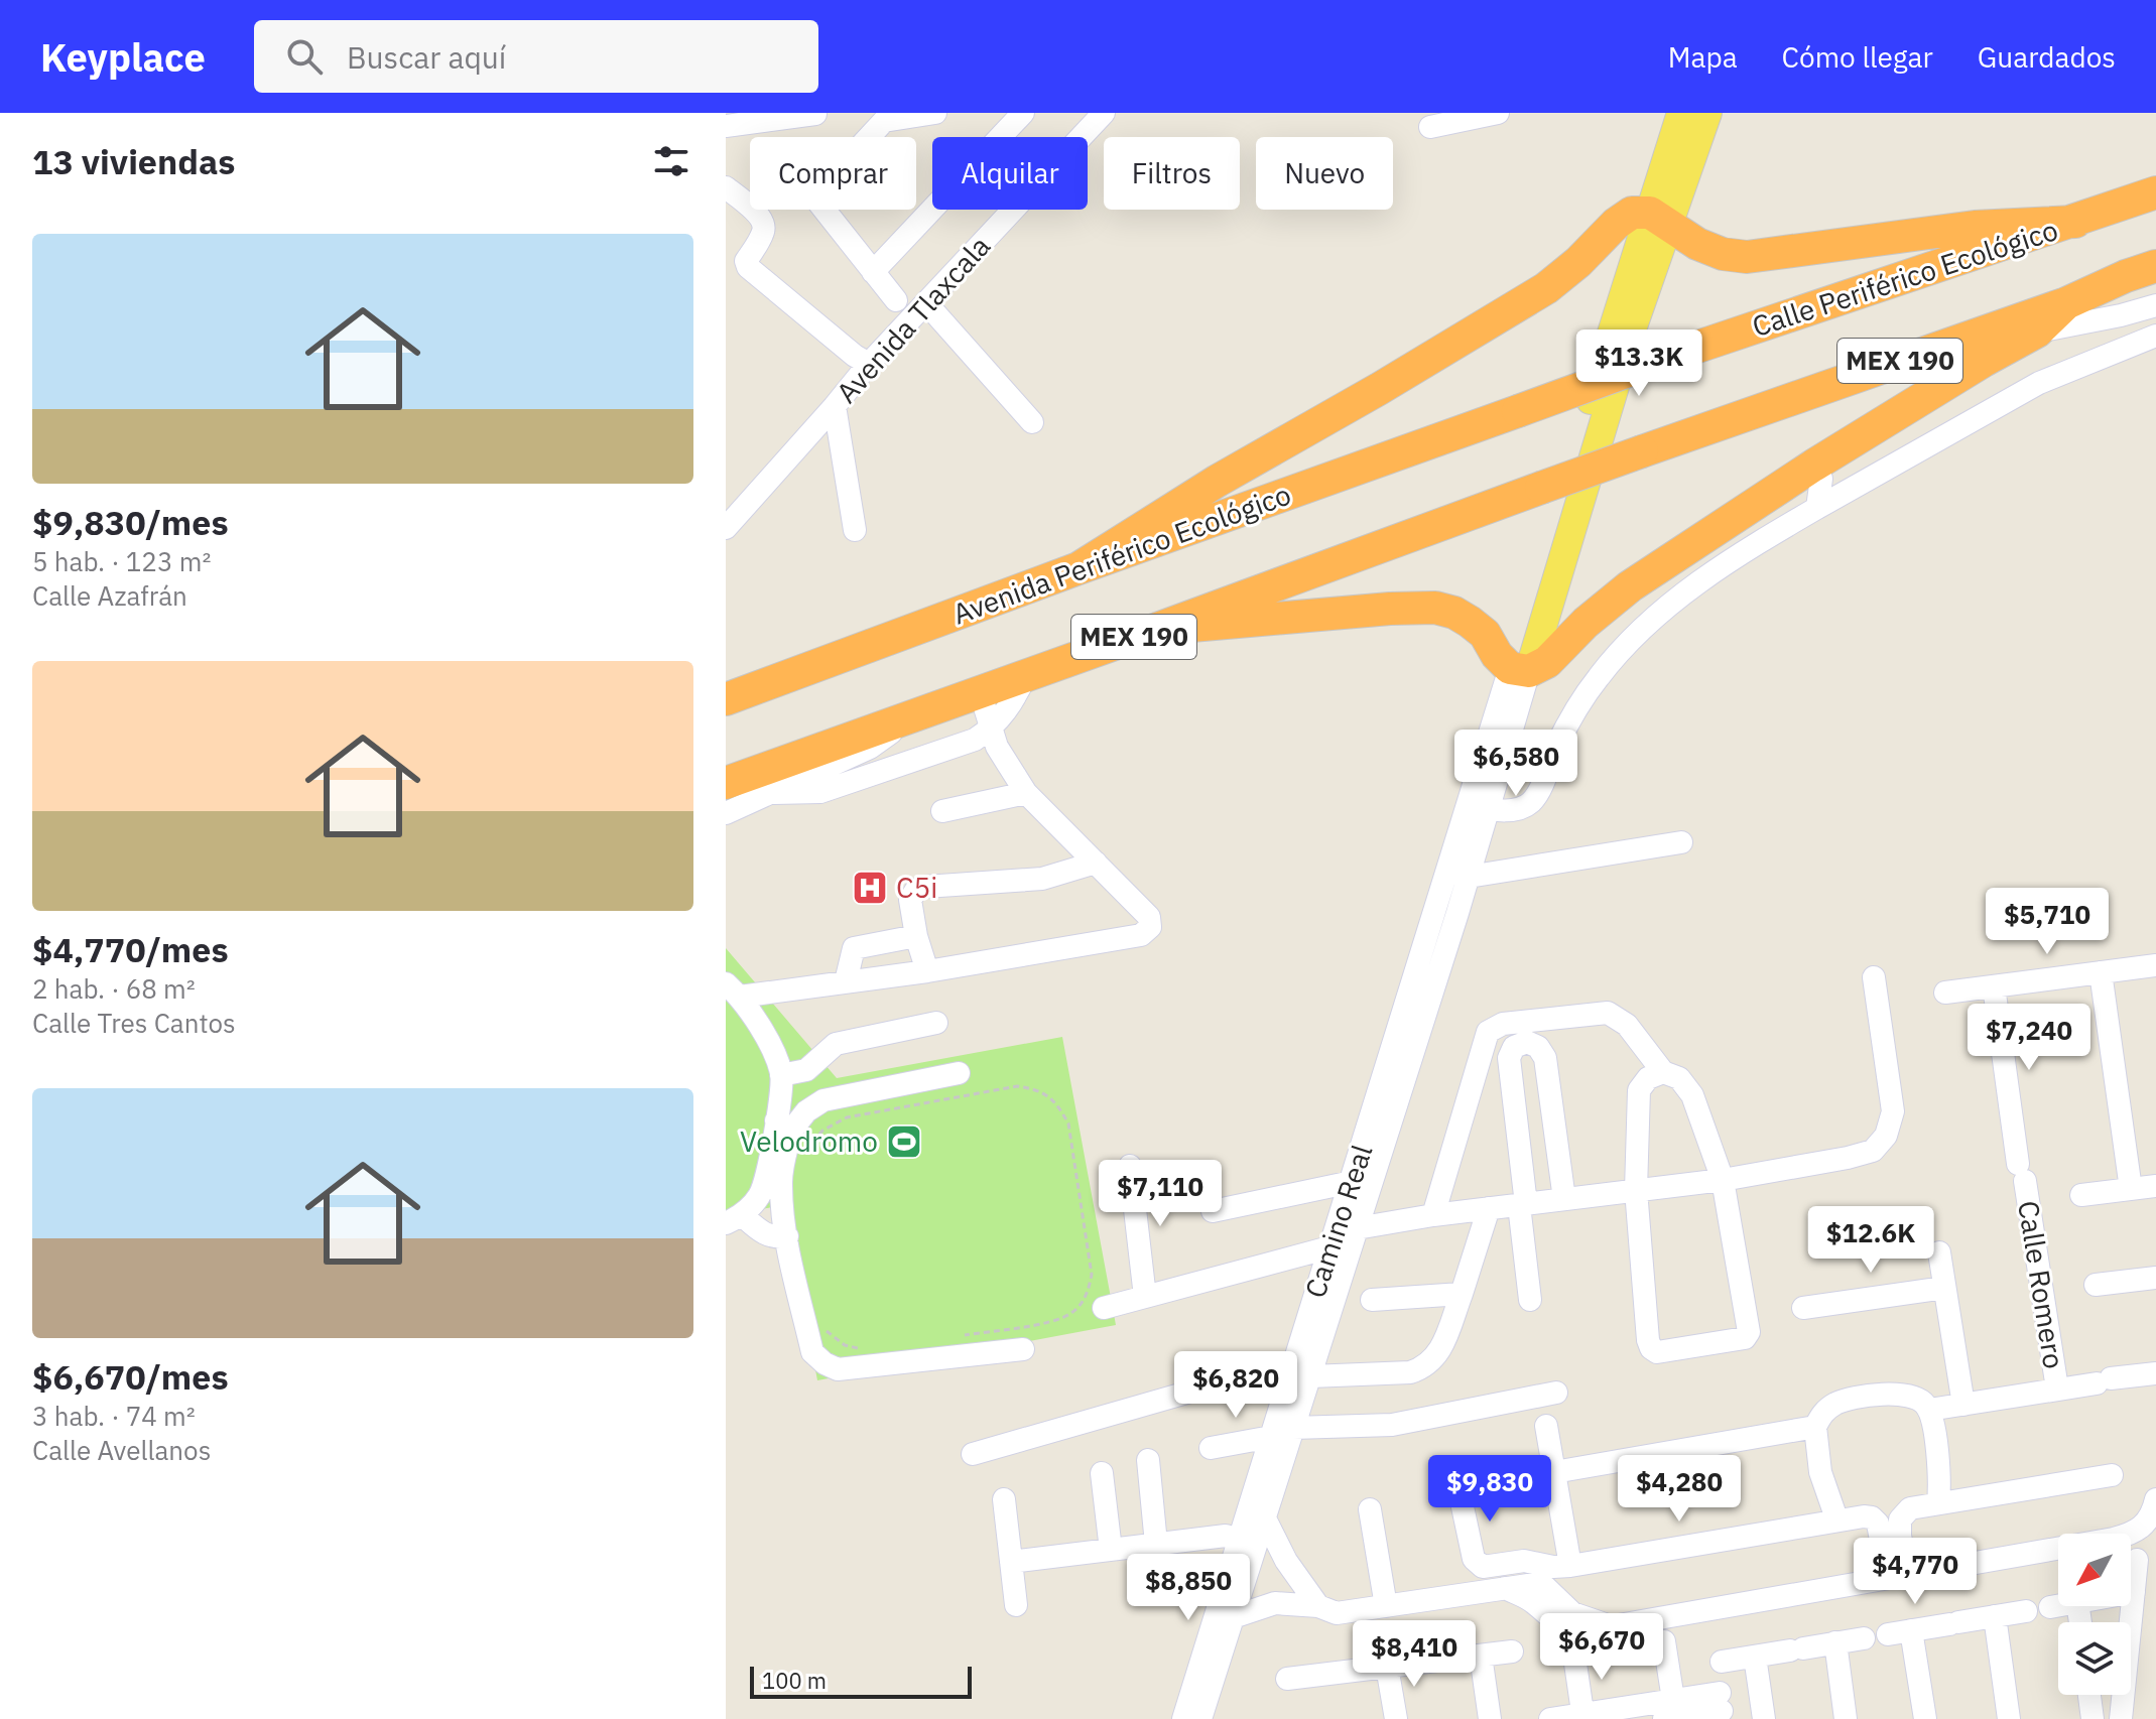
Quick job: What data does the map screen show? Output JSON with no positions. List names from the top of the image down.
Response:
{
  "streets": {
    "highway": ["Calle Periférico Ecológico", "MEX 190", "Avenida Periférico Ecológico"],
    "street": ["Avenida Tlaxcala", "Camino Real", "Calle Romero"]
  },
  "crossings": [
    ["Calle Periférico Ecológico", "Avenida Periférico Ecológico"]
  ],
  "places": {
    "hospital": ["C5i"],
    "sports": ["Velodromo"]
  },
  "scale_bar": "100 m",
  "north": "bottom left",
  "page": {
    "header": "Keyplace",
    "search": "Buscar aquí",
    "nav": ["Mapa", "Cómo llegar", "Guardados"],
    "heading": "13 viviendas",
    "chip": [
      "Comprar",
      "Alquilar",
      "Filtros",
      "Nuevo"
    ],
    "list": [
      {
        "name": "$9,830/mes",
        "note": "5 hab. · 123 m² · Calle Azafrán"
      },
      {
        "name": "$4,770/mes",
        "note": "2 hab. · 68 m² · Calle Tres Cantos"
      },
      {
        "name": "$6,670/mes",
        "note": "3 hab. · 74 m² · Calle Avellanos"
      }
    ],
    "price": [
      "$13.3K",
      "$6,580",
      "$5,710",
      "$7,240",
      "$7,110",
      "$12.6K",
      "$6,820",
      "$9,830",
      "$4,280",
      "$4,770",
      "$8,850",
      "$6,670",
      "$8,410"
    ],
    "scale": "100 m"
  }
}
